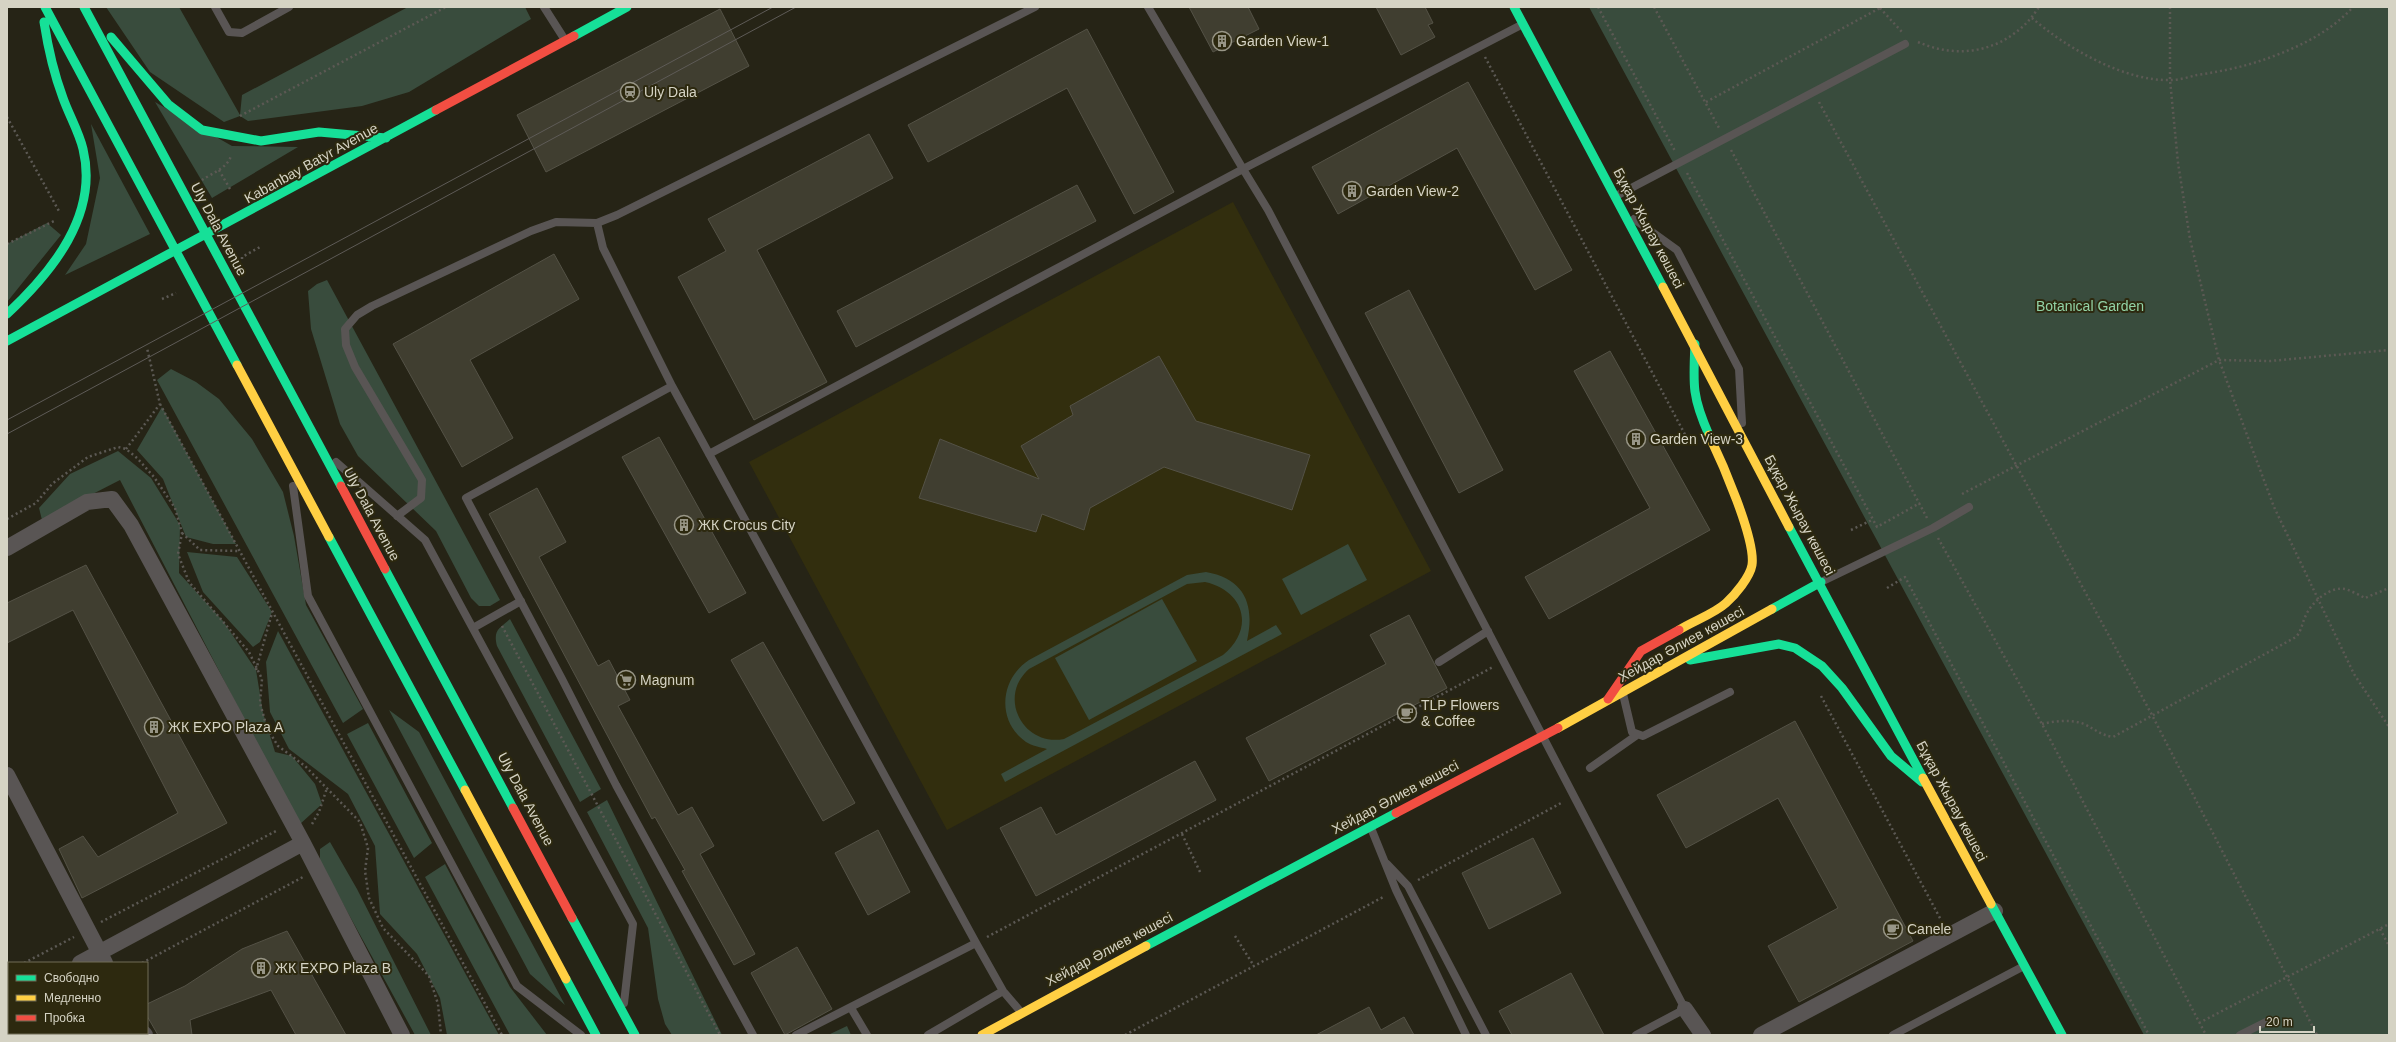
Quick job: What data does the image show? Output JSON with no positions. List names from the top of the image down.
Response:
{
  "streets": {
    "main road": [
      "Kabanbay Batyr Avenue",
      "Бұқар Жырау көшесі",
      "Uly Dala Avenue",
      "Хейдар Әлиев көшесі"
    ]
  },
  "crossings": [
    ["Kabanbay Batyr Avenue", "Uly Dala Avenue"],
    ["Бұқар Жырау көшесі", "Хейдар Әлиев көшесі"]
  ],
  "parks": ["Botanical Garden"],
  "places": {
    "building": [
      "Garden View-1",
      "Garden View-2",
      "Garden View-3",
      "ЖК Crocus City",
      "ЖК EXPO Plaza A",
      "ЖК EXPO Plaza B"
    ],
    "station": ["Uly Dala"],
    "supermarket": ["Magnum"],
    "cafe": ["TLP Flowers & Coffee", "Canele"]
  },
  "legend": ["Свободно", "Медленно", "Пробка"],
  "scale_bar": "20 m"
}
